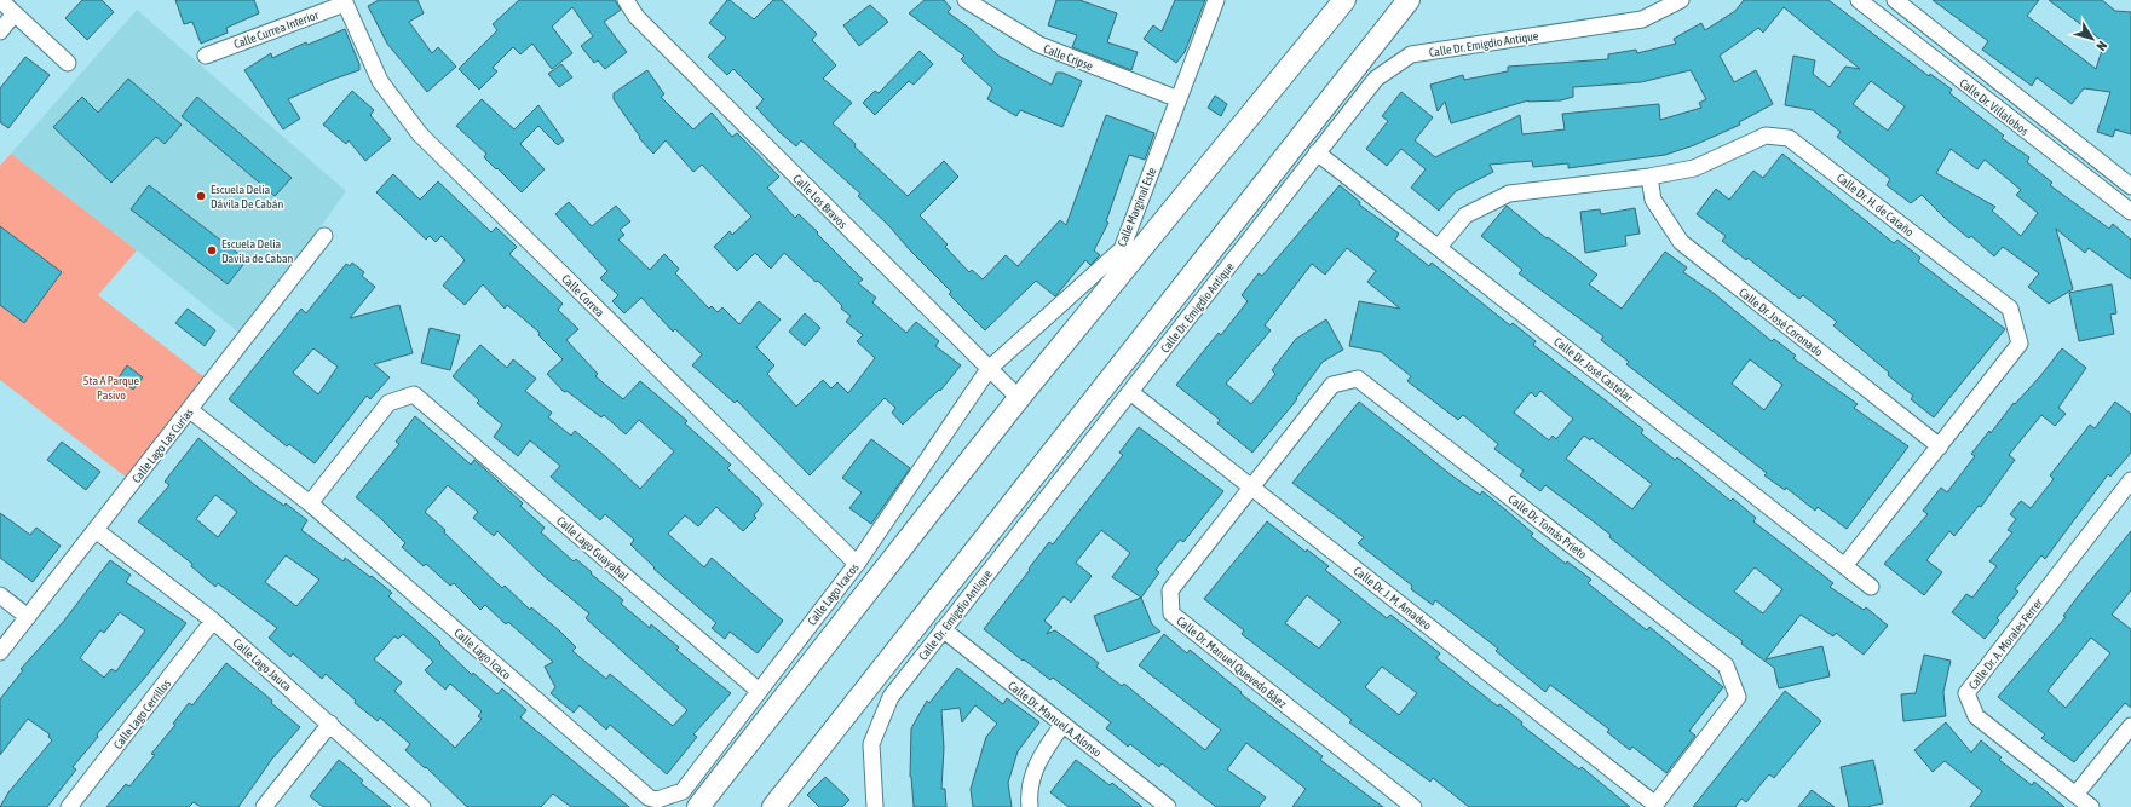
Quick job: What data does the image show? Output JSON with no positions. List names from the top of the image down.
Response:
{
  "streets": {
    "street": [
      "Calle Currea Interior",
      "Calle Dr. Emigdio Antique",
      "Calle Cripse",
      "Calle Dr. Villalobos",
      "Calle Los Bravos",
      "Calle Dr. H. de Cataño",
      "Calle Marginal Este",
      "Calle Correa",
      "Calle Dr. José Coronado",
      "Calle Dr. José Castelar",
      "Calle Lago Las Curias",
      "Calle Dr. Tomás Prieto",
      "Calle Lago Guayabal",
      "Calle Lago Icacos",
      "Calle Dr. J. M. Amadeo",
      "Calle Dr. A. Morales Ferrer",
      "Calle Lago Icaco",
      "Calle Dr. Manuel Quevedo Báez",
      "Calle Lago Jauca",
      "Calle Lago Cerrillos",
      "Calle Dr. Manuel A. Alonso"
    ]
  },
  "crossings": [
    ["Calle Currea Interior", "Calle Correa"],
    ["Calle Dr. Emigdio Antique", "Calle Dr. José Castelar"],
    ["Calle Dr. Emigdio Antique", "Calle Dr. J. M. Amadeo"],
    ["Calle Dr. Emigdio Antique", "Calle Dr. Manuel A. Alonso"],
    ["Calle Cripse", "Calle Marginal Este"],
    ["Calle Los Bravos", "Calle Marginal Este"],
    ["Calle Los Bravos", "Calle Lago Icacos"],
    ["Calle Dr. H. de Cataño", "Calle Dr. José Coronado"],
    ["Calle Dr. H. de Cataño", "Calle Dr. José Castelar"],
    ["Calle Marginal Este", "Calle Lago Icacos"],
    ["Calle Correa", "Calle Lago Icacos"],
    ["Calle Lago Las Curias", "Calle Lago Icaco"],
    ["Calle Lago Las Curias", "Calle Lago Jauca"],
    ["Calle Dr. Tomás Prieto", "Calle Dr. J. M. Amadeo"],
    ["Calle Dr. Tomás Prieto", "Calle Dr. Manuel Quevedo Báez"],
    ["Calle Lago Guayabal", "Calle Lago Icacos"],
    ["Calle Lago Guayabal", "Calle Lago Icaco"],
    ["Calle Lago Icacos", "Calle Lago Icaco"],
    ["Calle Dr. J. M. Amadeo", "Calle Dr. Manuel Quevedo Báez"],
    ["Calle Lago Jauca", "Calle Lago Cerrillos"]
  ],
  "parks": ["5ta A Parque Pasivo"],
  "places": ["Escuela Delia Dávila De Cabán", "Escuela Delia Davila de Caban"],
  "north": "bottom right"
}
